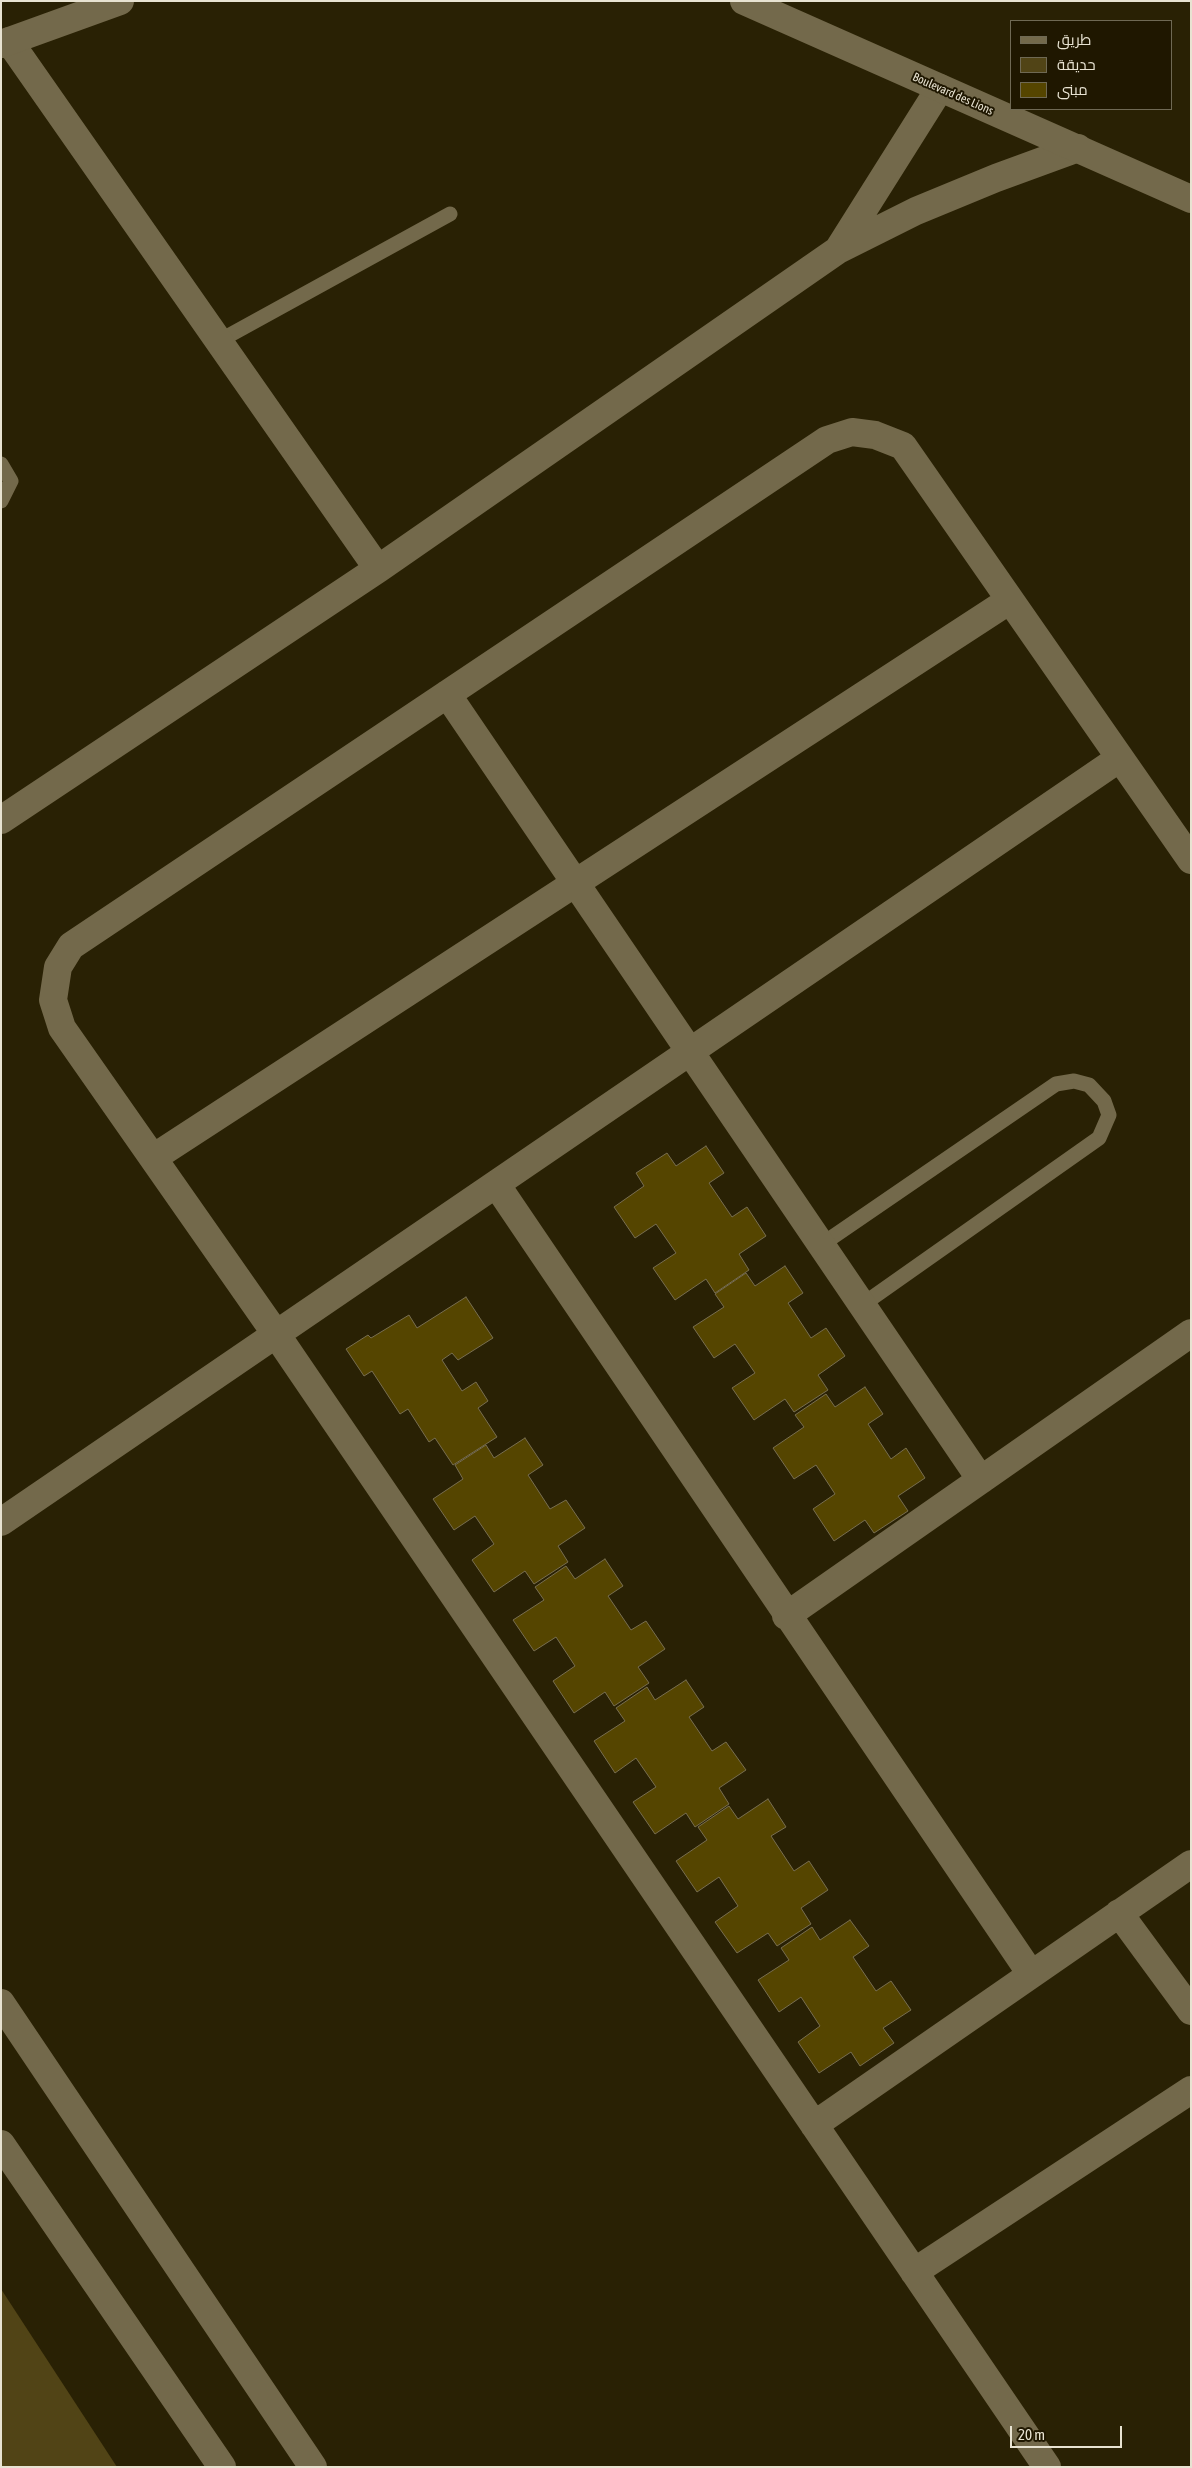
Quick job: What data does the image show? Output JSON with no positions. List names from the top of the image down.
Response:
{
  "streets": {
    "street": ["Boulevard des Lions"]
  },
  "legend": ["طريق", "حديقة", "مبنى"],
  "scale_bar": "20 m"
}
